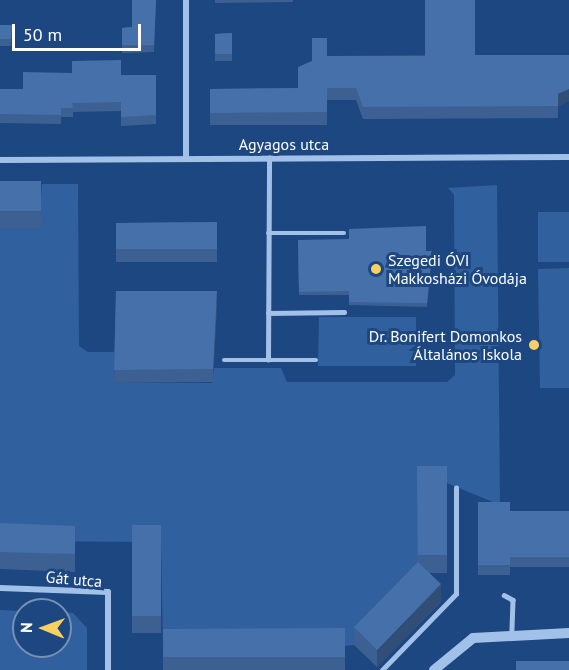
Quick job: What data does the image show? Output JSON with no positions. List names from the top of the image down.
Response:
{
  "streets": {
    "street": ["Agyagos utca", "Gát utca"]
  },
  "places": ["Szegedi ÓVI Makkosházi Óvodája", "Dr. Bonifert Domonkos Általános Iskola"],
  "scale_bar": "50 m",
  "north": "left"
}
